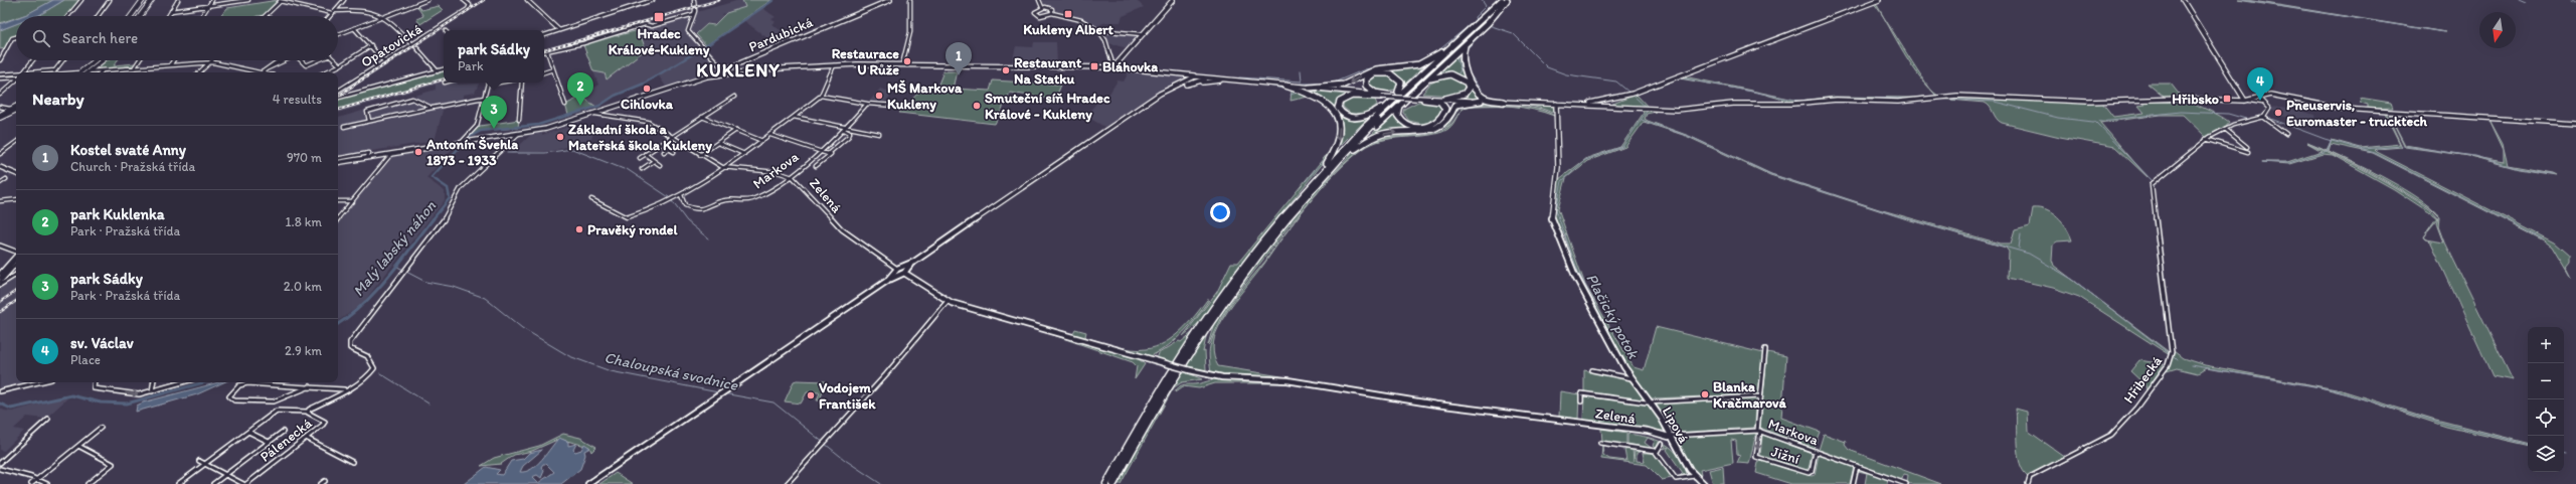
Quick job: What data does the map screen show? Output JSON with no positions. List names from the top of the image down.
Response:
{
  "streets": {
    "street": [
      "Pardubická",
      "Opatovická",
      "Markova",
      "Zelená",
      "Hřibecká",
      "Lipová",
      "Pálenecká",
      "Jižní"
    ]
  },
  "crossings": [
    ["Markova", "Zelená"],
    ["Markova", "Lipová"],
    ["Markova", "Jižní"],
    ["Zelená", "Lipová"]
  ],
  "districts": ["KUKLENY"],
  "water": ["Malý labský náhon", "Plačický potok", "Chaloupská svodnice"],
  "places": {
    "transit": [
      "Kukleny Albert",
      "Hradec Králové-Kukleny",
      "Bláhovka",
      "Hřibsko"
    ],
    "other": [
      "Restaurace U Růže",
      "Restaurant Na Statku",
      "Cihlovka",
      "MŠ Markova Kukleny",
      "Smuteční síň Hradec Králové - Kukleny",
      "Pneuservis, Euromaster - trucktech",
      "Základní škola a Mateřská škola Kukleny",
      "Antonín Švehla 1873 - 1933",
      "Pravěký rondel",
      "Blanka Kračmarová",
      "Vodojem František"
    ]
  },
  "north": "bottom",
  "page": {
    "search": "Search here",
    "popup": ["park Sádky", "Park"],
    "pins": [
      "1",
      "4",
      "2",
      "3"
    ],
    "heading": ["Nearby", "4 results"],
    "list": [
      {
        "mark": "1",
        "name": "Kostel svaté Anny",
        "note": "Church · Pražská třída",
        "value": "970 m"
      },
      {
        "mark": "2",
        "name": "park Kuklenka",
        "note": "Park · Pražská třída",
        "value": "1.8 km"
      },
      {
        "mark": "3",
        "name": "park Sádky",
        "note": "Park · Pražská třída",
        "value": "2.0 km"
      },
      {
        "mark": "4",
        "name": "sv. Václav",
        "note": "Place",
        "value": "2.9 km"
      }
    ],
    "map_buttons": ["+", "−"]
  }
}
